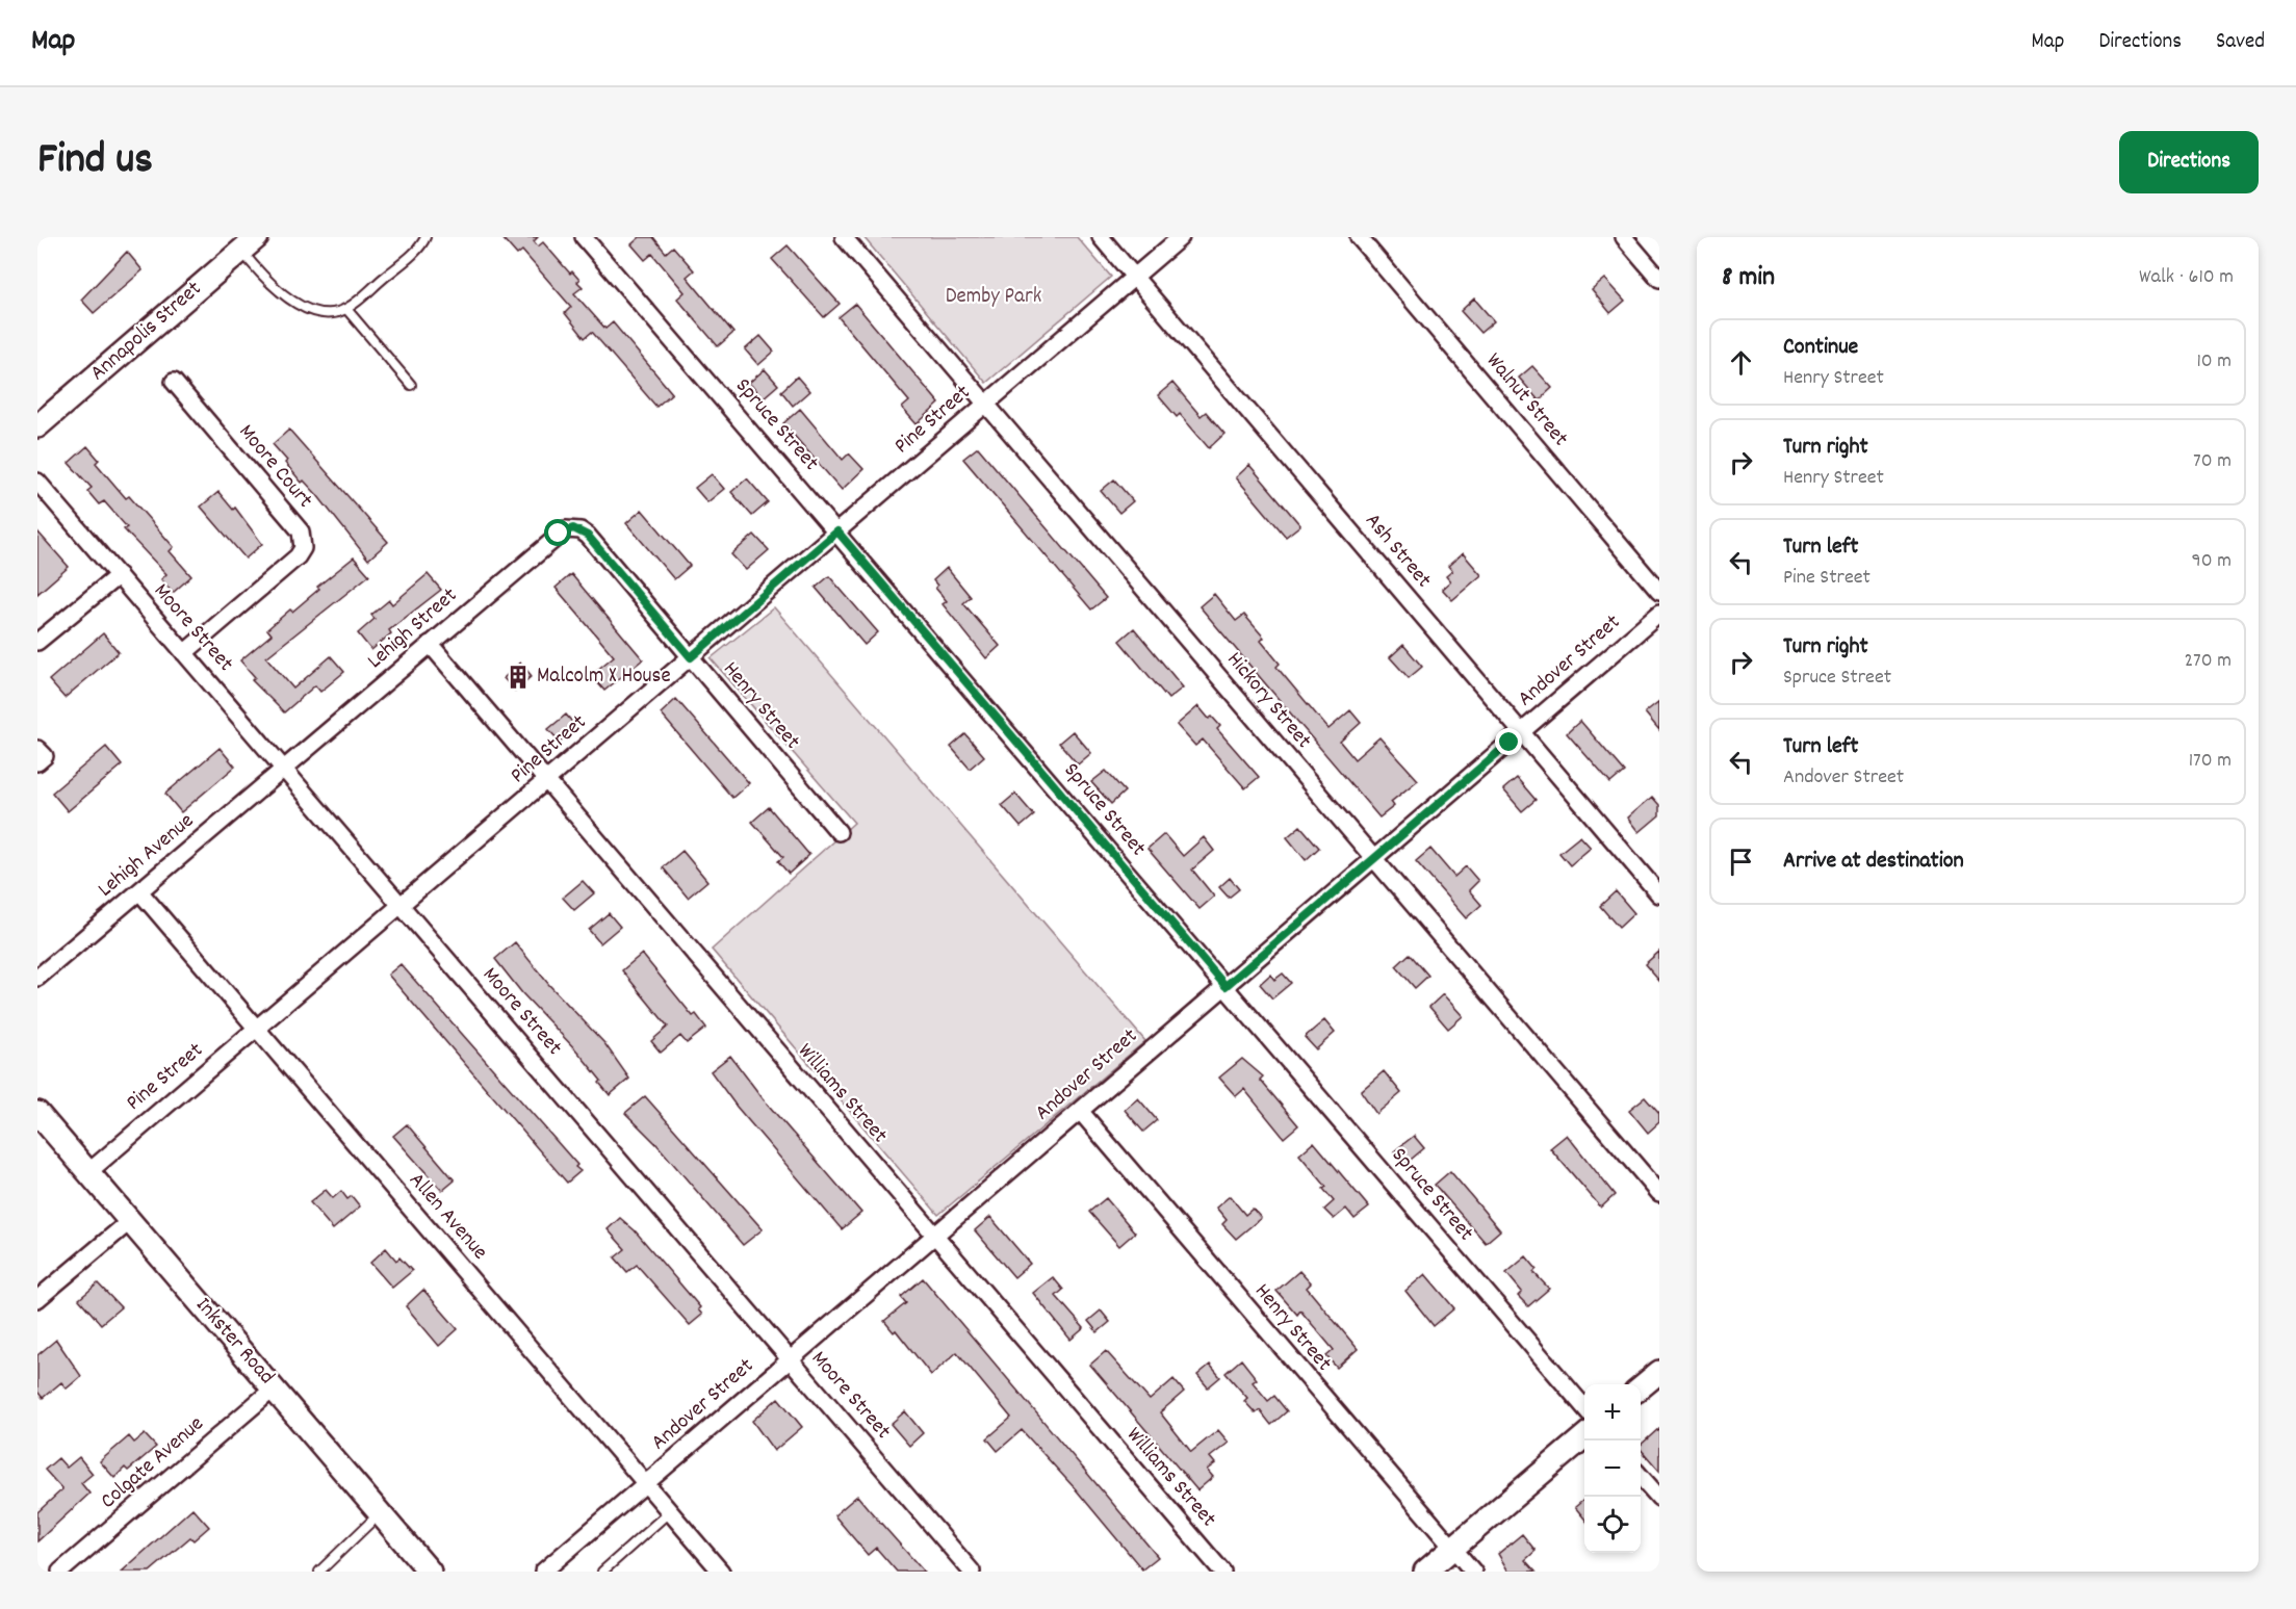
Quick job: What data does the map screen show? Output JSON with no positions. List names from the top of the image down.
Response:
{
  "streets": {
    "main road": ["Annapolis Street", "Inkster Road"],
    "street": [
      "Walnut Street",
      "Pine Street",
      "Spruce Street",
      "Moore Court",
      "Ash Street",
      "Moore Street",
      "Lehigh Street",
      "Andover Street",
      "Hickory Street",
      "Henry Street",
      "Lehigh Avenue",
      "Williams Street",
      "Allen Avenue",
      "Colgate Avenue"
    ]
  },
  "crossings": [
    ["Pine Street", "Spruce Street"],
    ["Pine Street", "Ash Street"],
    ["Pine Street", "Moore Street"],
    ["Pine Street", "Hickory Street"],
    ["Pine Street", "Henry Street"],
    ["Pine Street", "Williams Street"],
    ["Pine Street", "Allen Avenue"],
    ["Pine Street", "Inkster Road"],
    ["Spruce Street", "Andover Street"],
    ["Moore Court", "Moore Street"],
    ["Ash Street", "Andover Street"],
    ["Moore Street", "Lehigh Street"],
    ["Moore Street", "Andover Street"],
    ["Moore Street", "Lehigh Avenue"],
    ["Lehigh Street", "Henry Street"],
    ["Lehigh Street", "Lehigh Avenue"],
    ["Lehigh Street", "Williams Street"],
    ["Andover Street", "Hickory Street"],
    ["Andover Street", "Henry Street"],
    ["Andover Street", "Williams Street"],
    ["Andover Street", "Allen Avenue"],
    ["Lehigh Avenue", "Allen Avenue"],
    ["Inkster Road", "Colgate Avenue"]
  ],
  "parks": ["Demby Park"],
  "places": {
    "building": ["Malcolm X House"]
  },
  "page": {
    "header": "Map",
    "nav": ["Map", "Directions", "Saved"],
    "title": "Find us",
    "buttons": "Directions",
    "heading": ["8 min", "Walk · 610 m"],
    "list": [
      ["Continue", "Henry Street", "10 m"],
      ["Turn right", "Henry Street", "70 m"],
      ["Turn left", "Pine Street", "90 m"],
      ["Turn right", "Spruce Street", "270 m"],
      ["Turn left", "Andover Street", "170 m"],
      "Arrive at destination"
    ],
    "map_buttons": ["+", "−"]
  }
}
